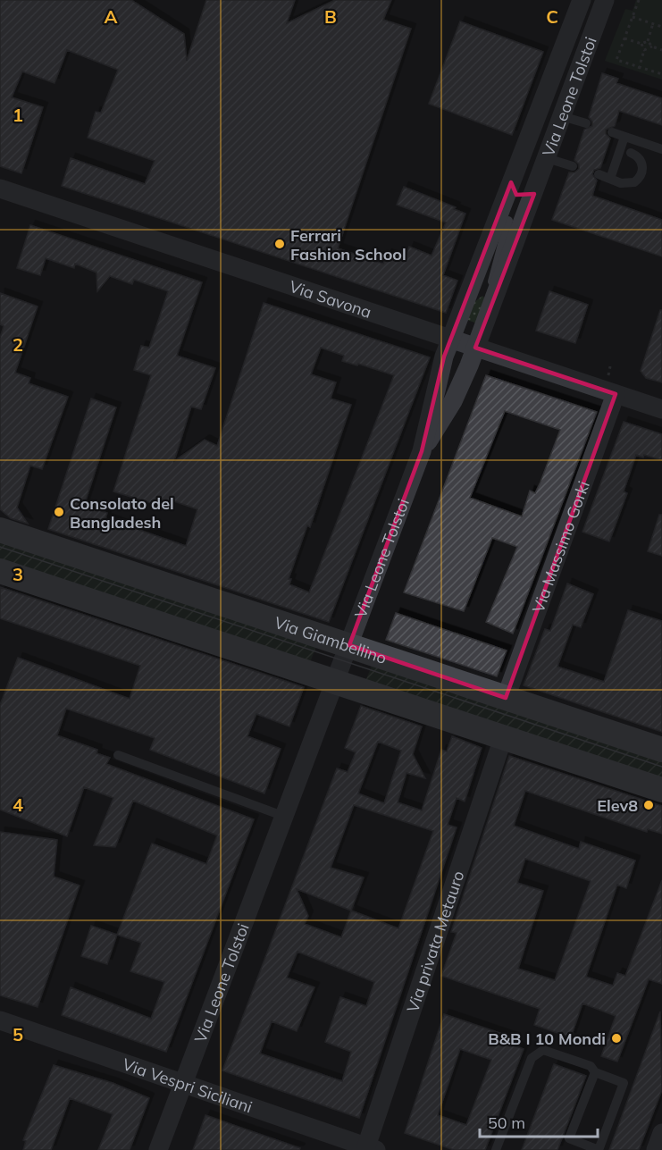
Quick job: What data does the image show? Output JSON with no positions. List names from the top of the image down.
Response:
{
  "streets": {
    "street": [
      "Via Leone Tolstoi",
      "Via Savona",
      "Via Massimo Gorki",
      "Via Giambellino",
      "Via privata Metauro",
      "Via Vespri Siciliani"
    ]
  },
  "crossings": [
    ["Via Leone Tolstoi", "Via Savona"],
    ["Via Leone Tolstoi", "Via Giambellino"],
    ["Via Leone Tolstoi", "Via Vespri Siciliani"],
    ["Via Savona", "Via Massimo Gorki"],
    ["Via Massimo Gorki", "Via Giambellino"],
    ["Via privata Metauro", "Via Vespri Siciliani"]
  ],
  "places": [
    "Ferrari Fashion School",
    "Consolato del Bangladesh",
    "Elev8",
    "B&B I 10 Mondi"
  ],
  "scale_bar": "50 m",
  "grid": {
    "columns": ["A", "B", "C"],
    "rows": [
      "1",
      "2",
      "3",
      "4",
      "5"
    ]
  }
}
